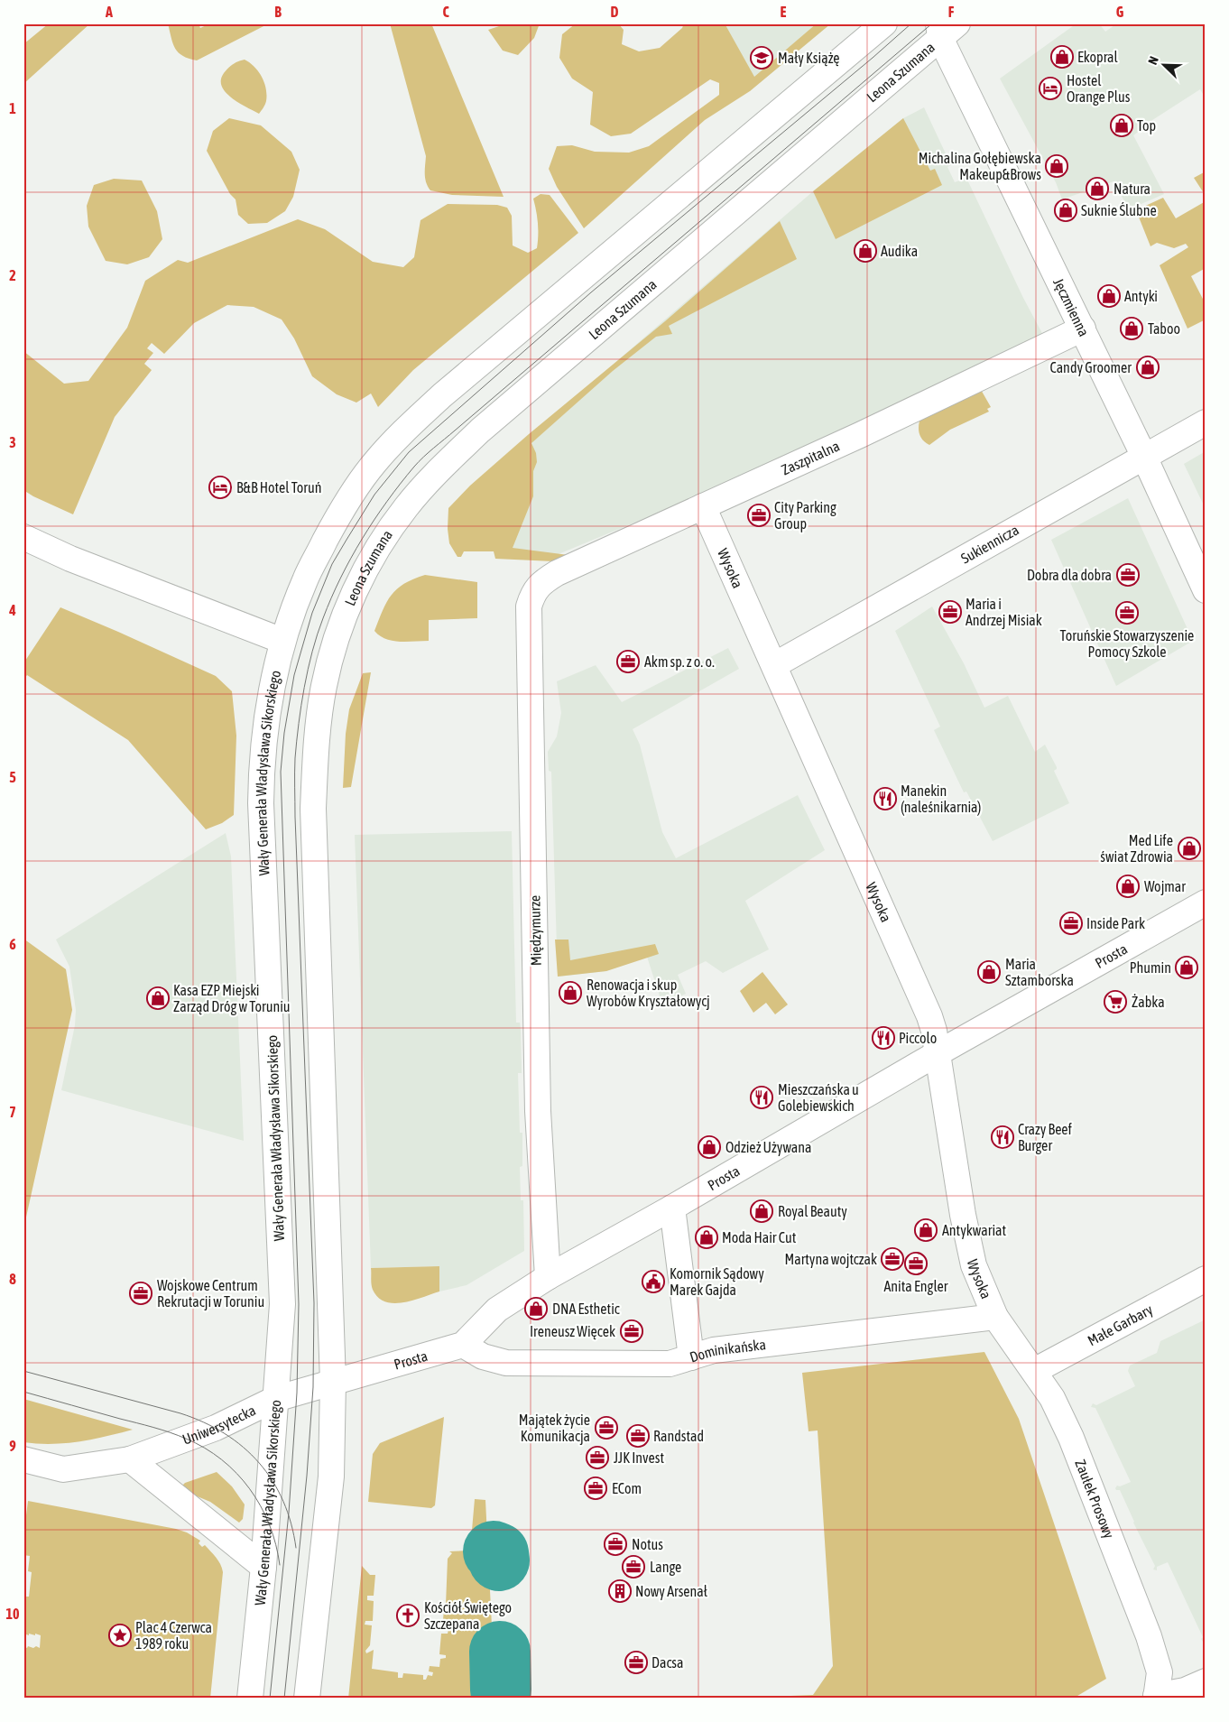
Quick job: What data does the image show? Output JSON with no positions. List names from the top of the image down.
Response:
{
  "streets": {
    "street": [
      "Leona Szumana",
      "Jęczmienna",
      "Zaszpitalna",
      "Sukiennicza",
      "Wysoka",
      "Wały Generała Władysława Sikorskiego",
      "Międzymurze",
      "Prosta",
      "Małe Garbary",
      "Dominikańska",
      "Uniwersytecka",
      "Zaułek Prosowy"
    ]
  },
  "crossings": [
    ["Leona Szumana", "Jęczmienna"],
    ["Leona Szumana", "Prosta"],
    ["Leona Szumana", "Uniwersytecka"],
    ["Jęczmienna", "Zaszpitalna"],
    ["Jęczmienna", "Sukiennicza"],
    ["Zaszpitalna", "Wysoka"],
    ["Zaszpitalna", "Międzymurze"],
    ["Sukiennicza", "Wysoka"],
    ["Wysoka", "Prosta"],
    ["Wysoka", "Dominikańska"],
    ["Wysoka", "Zaułek Prosowy"],
    ["Wały Generała Władysława Sikorskiego", "Uniwersytecka"],
    ["Międzymurze", "Prosta"],
    ["Prosta", "Dominikańska"],
    ["Prosta", "Uniwersytecka"],
    ["Małe Garbary", "Zaułek Prosowy"],
    ["Dominikańska", "Zaułek Prosowy"]
  ],
  "places": {
    "shop": [
      "Ekopral",
      "Top",
      "Michalina Gołębiewska Makeup&Brows",
      "Natura",
      "Suknie Ślubne",
      "Audika",
      "Antyki",
      "Taboo",
      "Candy Groomer",
      "Med Life świat Zdrowia",
      "Wojmar",
      "Phumin",
      "Maria Sztamborska",
      "Renowacja i skup Wyrobów Kryształowycj",
      "Kasa EZP Miejski Zarząd Dróg w Toruniu",
      "Odzież Używana",
      "Royal Beauty",
      "Antykwariat",
      "Moda Hair Cut",
      "DNA Esthetic"
    ],
    "school or university": ["Mały Książę"],
    "hotel": ["Hostel Orange Plus", "B&B Hotel Toruń"],
    "office": [
      "City Parking Group",
      "Dobra dla dobra",
      "Maria i Andrzej Misiak",
      "Toruńskie Stowarzyszenie Pomocy Szkole",
      "Akm sp. z o. o.",
      "Inside Park",
      "Martyna wojtczak",
      "Anita Engler",
      "Wojskowe Centrum Rekrutacji w Toruniu",
      "Ireneusz Więcek",
      "Majątek życie Komunikacja",
      "Randstad",
      "JJK Invest",
      "ECom",
      "Notus",
      "Lange",
      "Dacsa"
    ],
    "restaurant": [
      "Manekin (naleśnikarnia)",
      "Piccolo",
      "Mieszczańska u Golebiewskich",
      "Crazy Beef Burger"
    ],
    "supermarket": ["Żabka"],
    "public building": ["Komornik Sądowy Marek Gajda"],
    "building": ["Nowy Arsenał"],
    "church": ["Kościół Świętego Szczepana"],
    "place": ["Plac 4 Czerwca 1989 roku"]
  },
  "north": "top left",
  "grid": {
    "columns": [
      "A",
      "B",
      "C",
      "D",
      "E",
      "F",
      "G"
    ],
    "rows": [
      "1",
      "2",
      "3",
      "4",
      "5",
      "6",
      "7",
      "8",
      "9",
      "10"
    ]
  }
}
